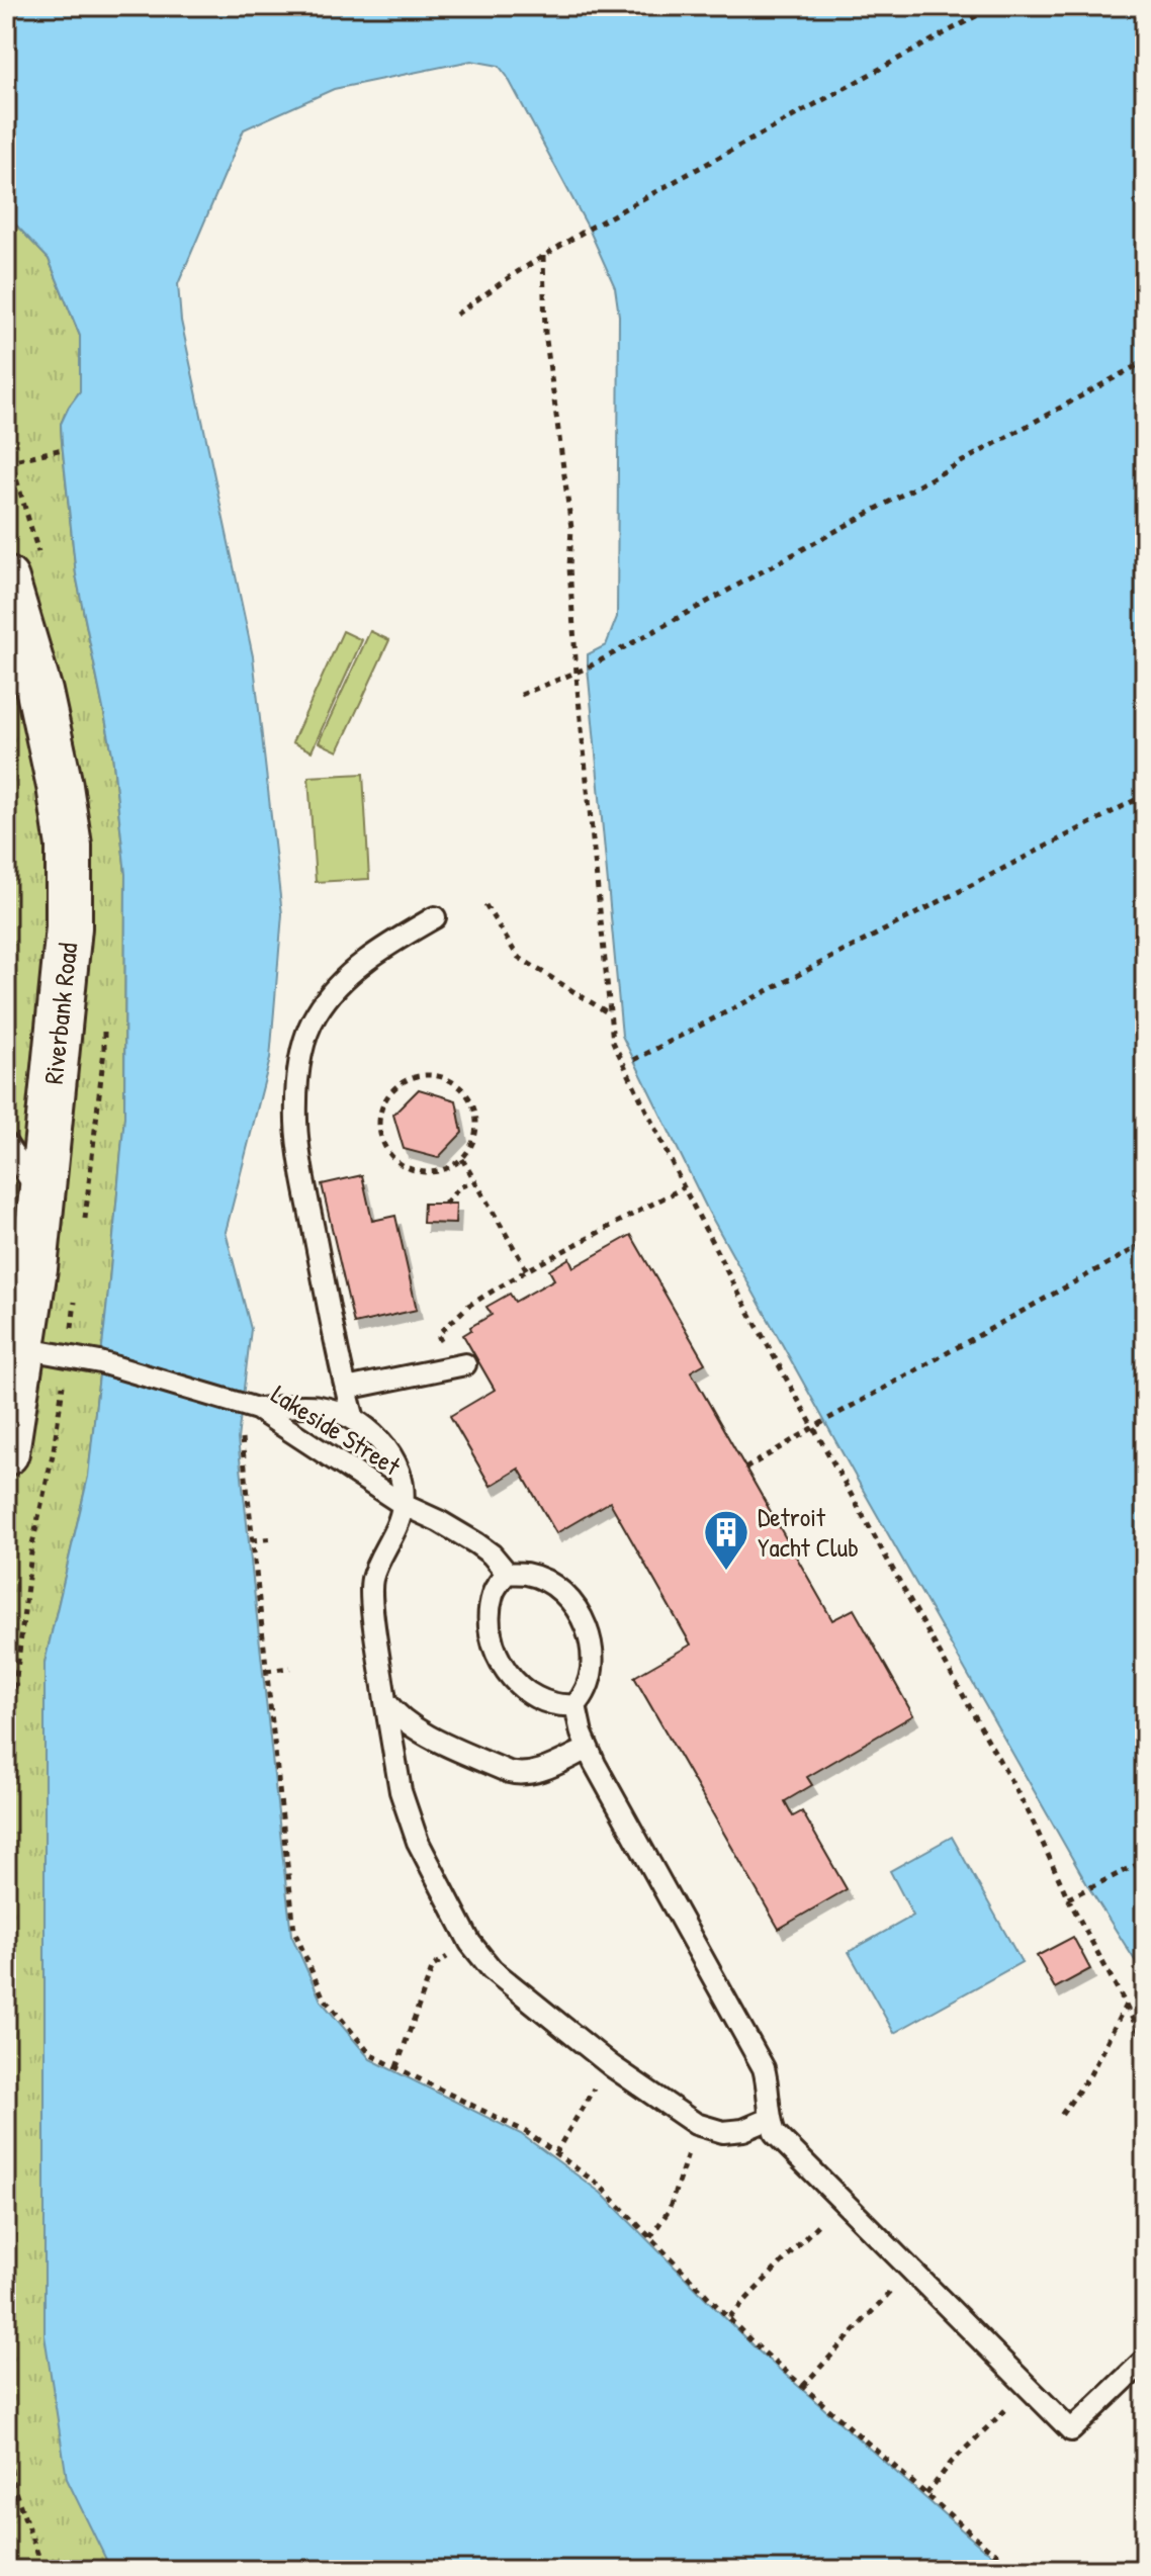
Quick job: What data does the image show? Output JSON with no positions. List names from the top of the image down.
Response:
{
  "streets": {
    "street": ["Riverbank Road"],
    "lane": ["Lakeside Street"]
  },
  "crossings": [
    ["Riverbank Road", "Lakeside Street"]
  ],
  "places": {
    "building": ["Detroit Yacht Club"]
  }
}
